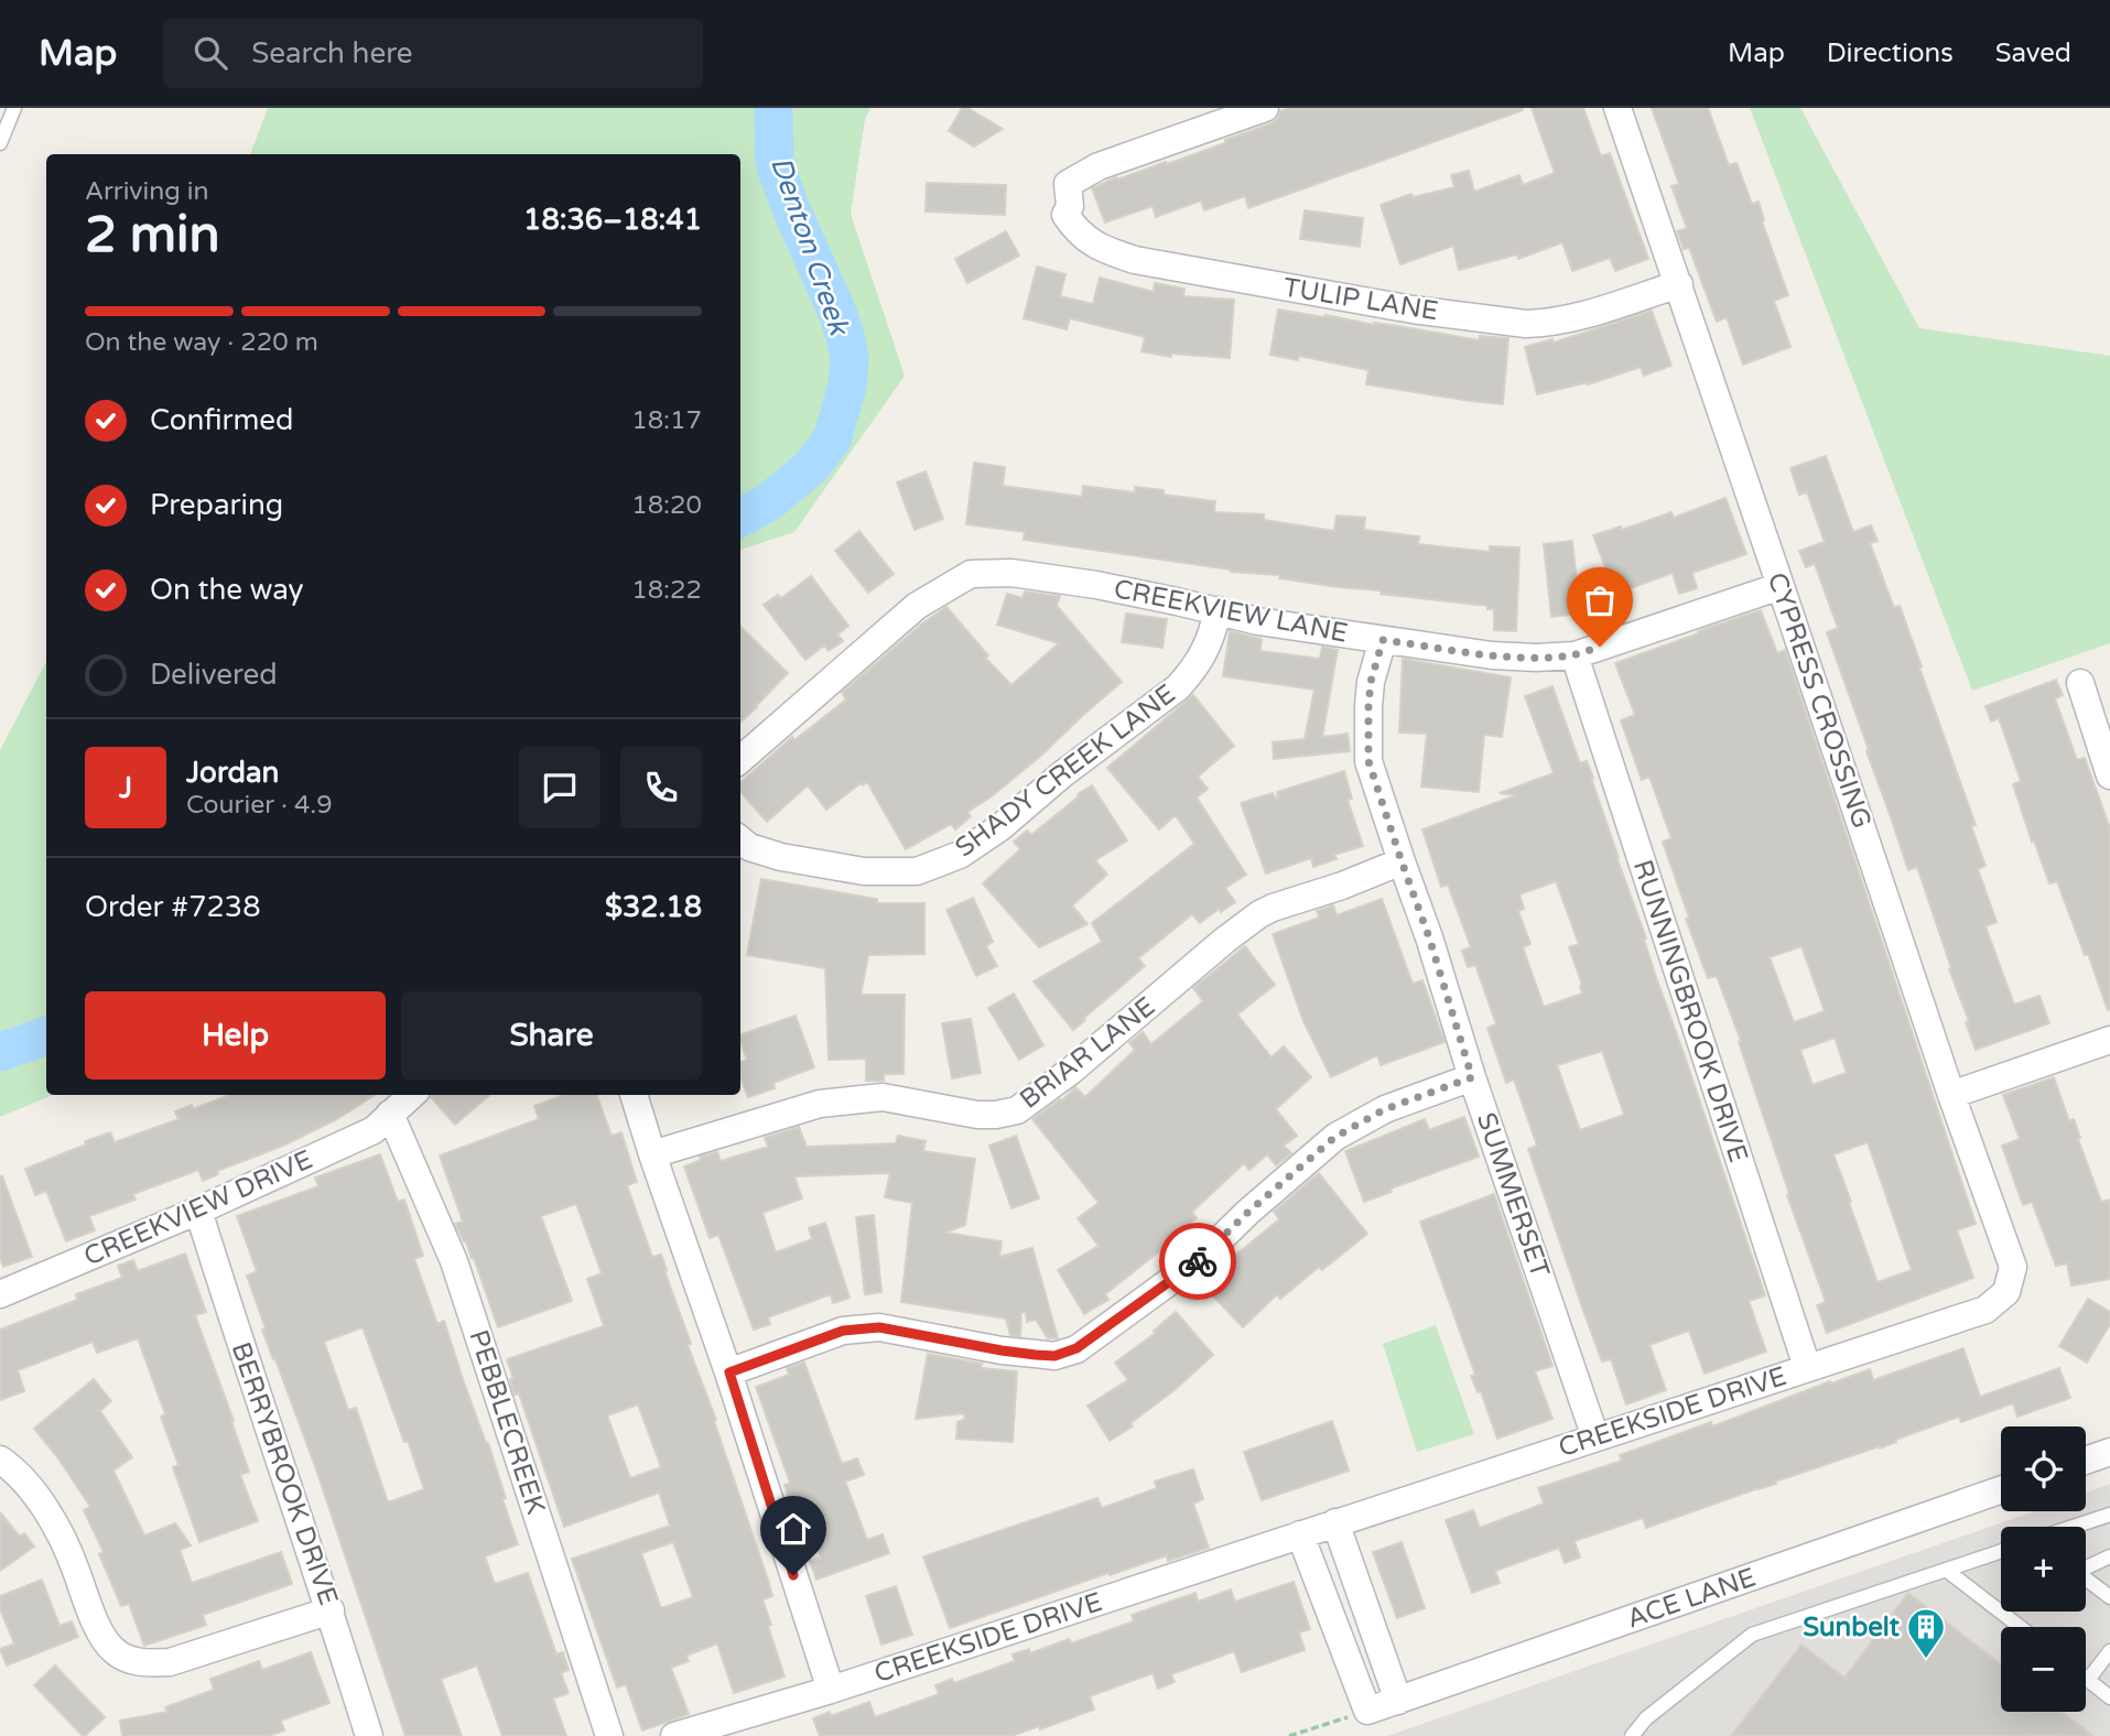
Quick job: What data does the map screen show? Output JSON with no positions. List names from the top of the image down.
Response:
{
  "streets": {
    "street": [
      "TULIP LANE",
      "CREEKVIEW LANE",
      "CYPRESS CROSSING",
      "SHADY CREEK LANE",
      "RUNNINGBROOK DRIVE",
      "BRIAR LANE",
      "SUMMERSET",
      "CREEKVIEW DRIVE",
      "CREEKSIDE DRIVE",
      "PEBBLECREEK",
      "BERRYBROOK DRIVE",
      "ACE LANE"
    ]
  },
  "crossings": [
    ["TULIP LANE", "CYPRESS CROSSING"],
    ["CREEKVIEW LANE", "CYPRESS CROSSING"],
    ["CREEKVIEW LANE", "SHADY CREEK LANE"],
    ["CREEKVIEW LANE", "RUNNINGBROOK DRIVE"],
    ["CREEKVIEW LANE", "SUMMERSET"],
    ["CYPRESS CROSSING", "CREEKSIDE DRIVE"],
    ["RUNNINGBROOK DRIVE", "CREEKSIDE DRIVE"],
    ["BRIAR LANE", "SUMMERSET"],
    ["SUMMERSET", "CREEKSIDE DRIVE"],
    ["CREEKVIEW DRIVE", "PEBBLECREEK"],
    ["CREEKVIEW DRIVE", "BERRYBROOK DRIVE"]
  ],
  "water": ["Denton Creek"],
  "places": {
    "building": ["Sunbelt"]
  },
  "page": {
    "header": "Map",
    "search": "Search here",
    "nav": ["Map", "Directions", "Saved"],
    "heading": ["2 min", "Arriving in", "18:36–18:41"],
    "panel": [
      "Jordan",
      "Courier · 4.9",
      "Order #7238",
      "$32.18"
    ],
    "bar": "On the way · 220 m",
    "list": [
      ["Confirmed", "18:17"],
      ["Preparing", "18:20"],
      ["On the way", "18:22"],
      "Delivered"
    ],
    "round": "J",
    "buttons": ["Help", "Share"],
    "map_buttons": ["+", "−"]
  }
}
